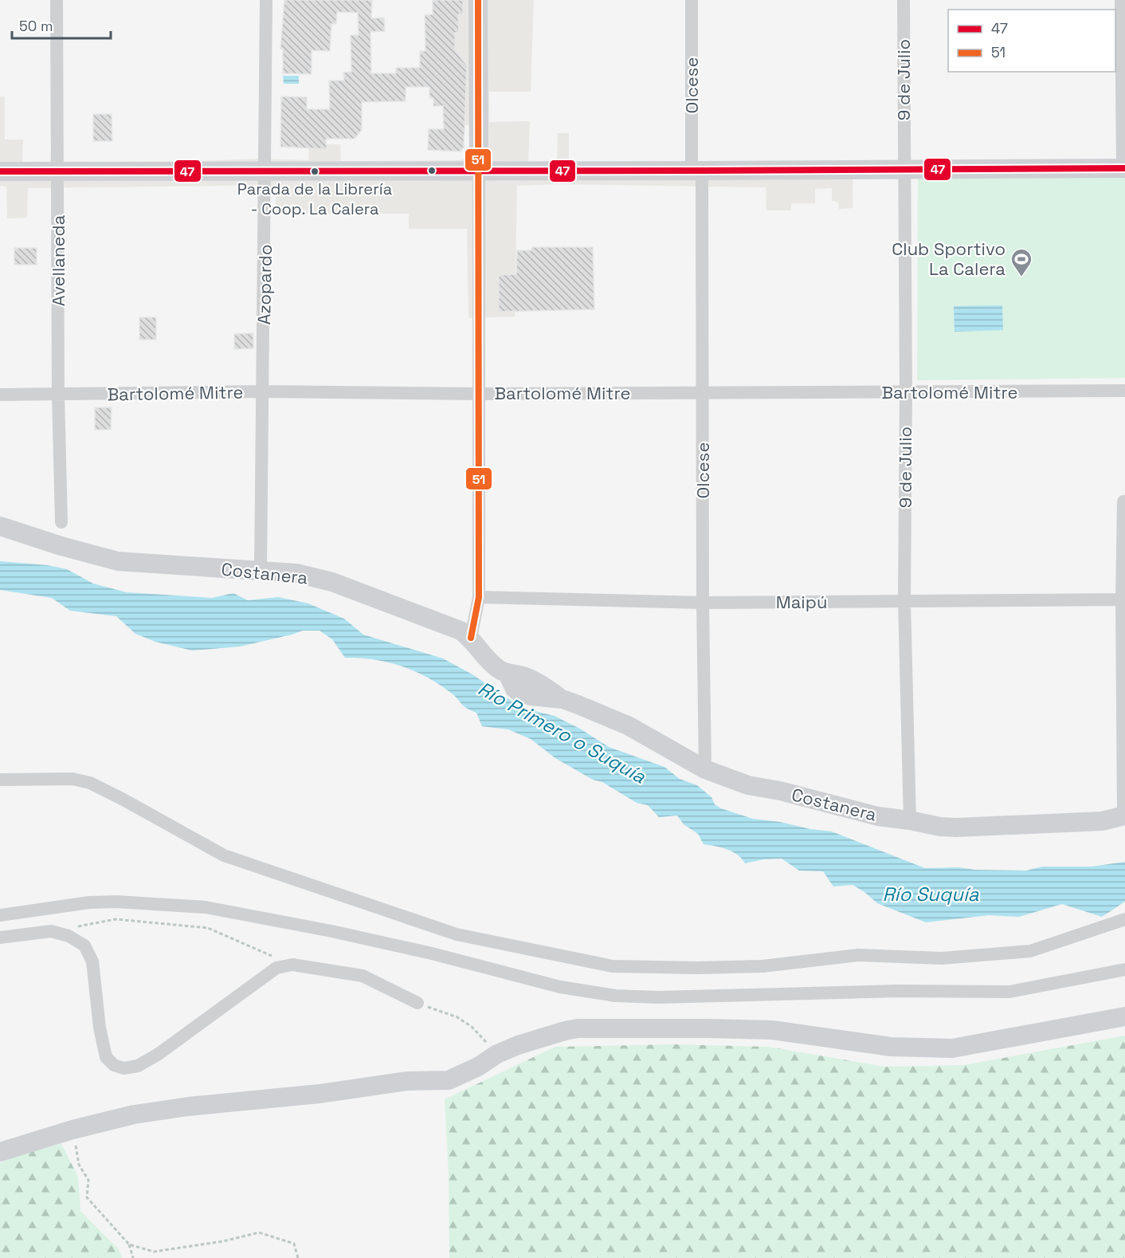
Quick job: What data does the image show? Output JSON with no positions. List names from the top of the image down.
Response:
{
  "streets": {
    "street": [
      "9 de Julio",
      "Olcese",
      "Avellaneda",
      "Azopardo",
      "Bartolomé Mitre",
      "Costanera",
      "Maipú"
    ]
  },
  "crossings": [
    ["9 de Julio", "Bartolomé Mitre"],
    ["9 de Julio", "Costanera"],
    ["9 de Julio", "Maipú"],
    ["Olcese", "Bartolomé Mitre"],
    ["Olcese", "Costanera"],
    ["Olcese", "Maipú"],
    ["Avellaneda", "Bartolomé Mitre"],
    ["Azopardo", "Bartolomé Mitre"],
    ["Azopardo", "Costanera"]
  ],
  "water": ["Río Primero o Suquía", "Río Suquía"],
  "places": {
    "other": ["Parada de la Librería - Coop. La Calera"],
    "sports": ["Club Sportivo La Calera"]
  },
  "lines": ["transit line 51", "transit line 47"],
  "legend": ["47", "51"],
  "scale_bar": "50 m"
}
